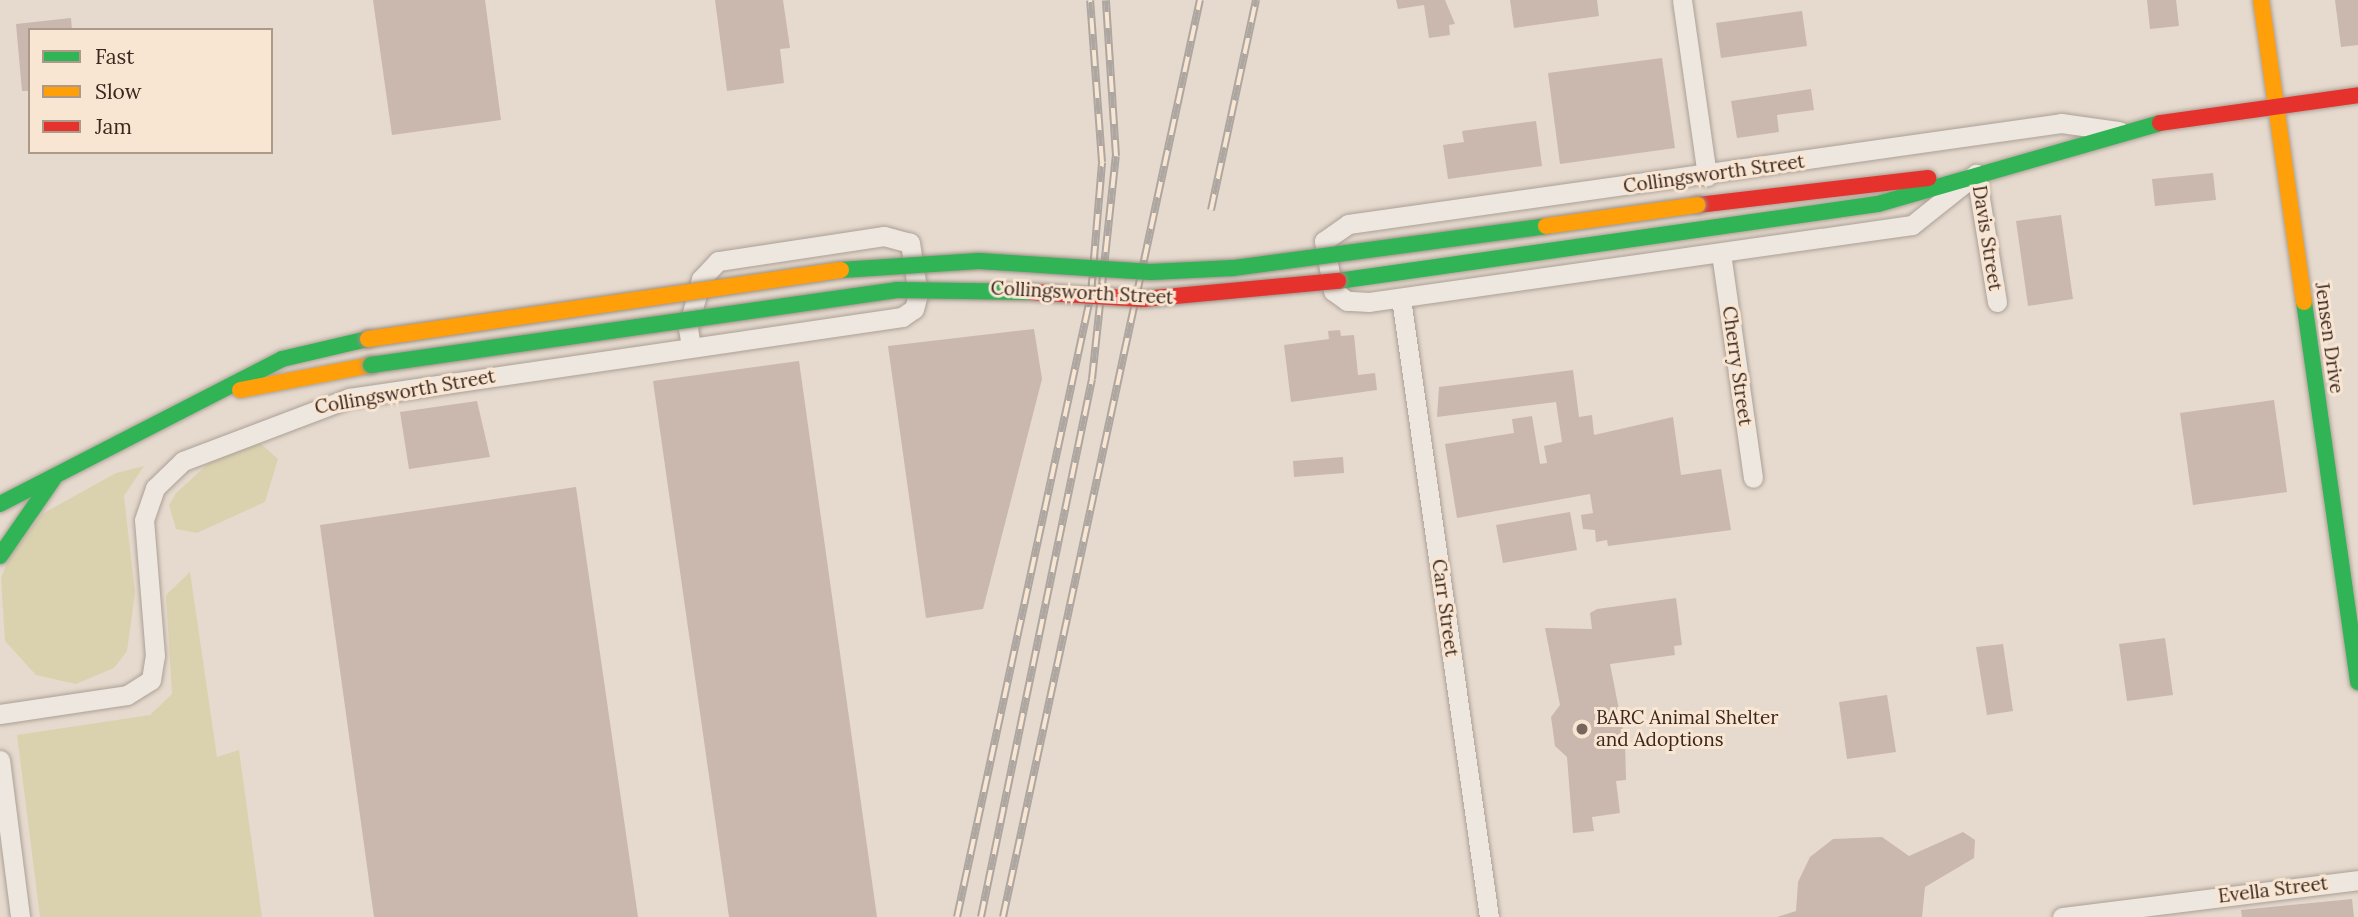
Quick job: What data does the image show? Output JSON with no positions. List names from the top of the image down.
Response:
{
  "streets": {
    "main road": ["Collingsworth Street", "Jensen Drive"],
    "street": [
      "Davis Street",
      "Cherry Street",
      "Carr Street",
      "Evella Street"
    ]
  },
  "crossings": [
    ["Collingsworth Street", "Davis Street"],
    ["Collingsworth Street", "Jensen Drive"],
    ["Collingsworth Street", "Cherry Street"],
    ["Collingsworth Street", "Carr Street"]
  ],
  "places": ["BARC Animal Shelter and Adoptions"],
  "legend": ["Fast", "Slow", "Jam"]
}
